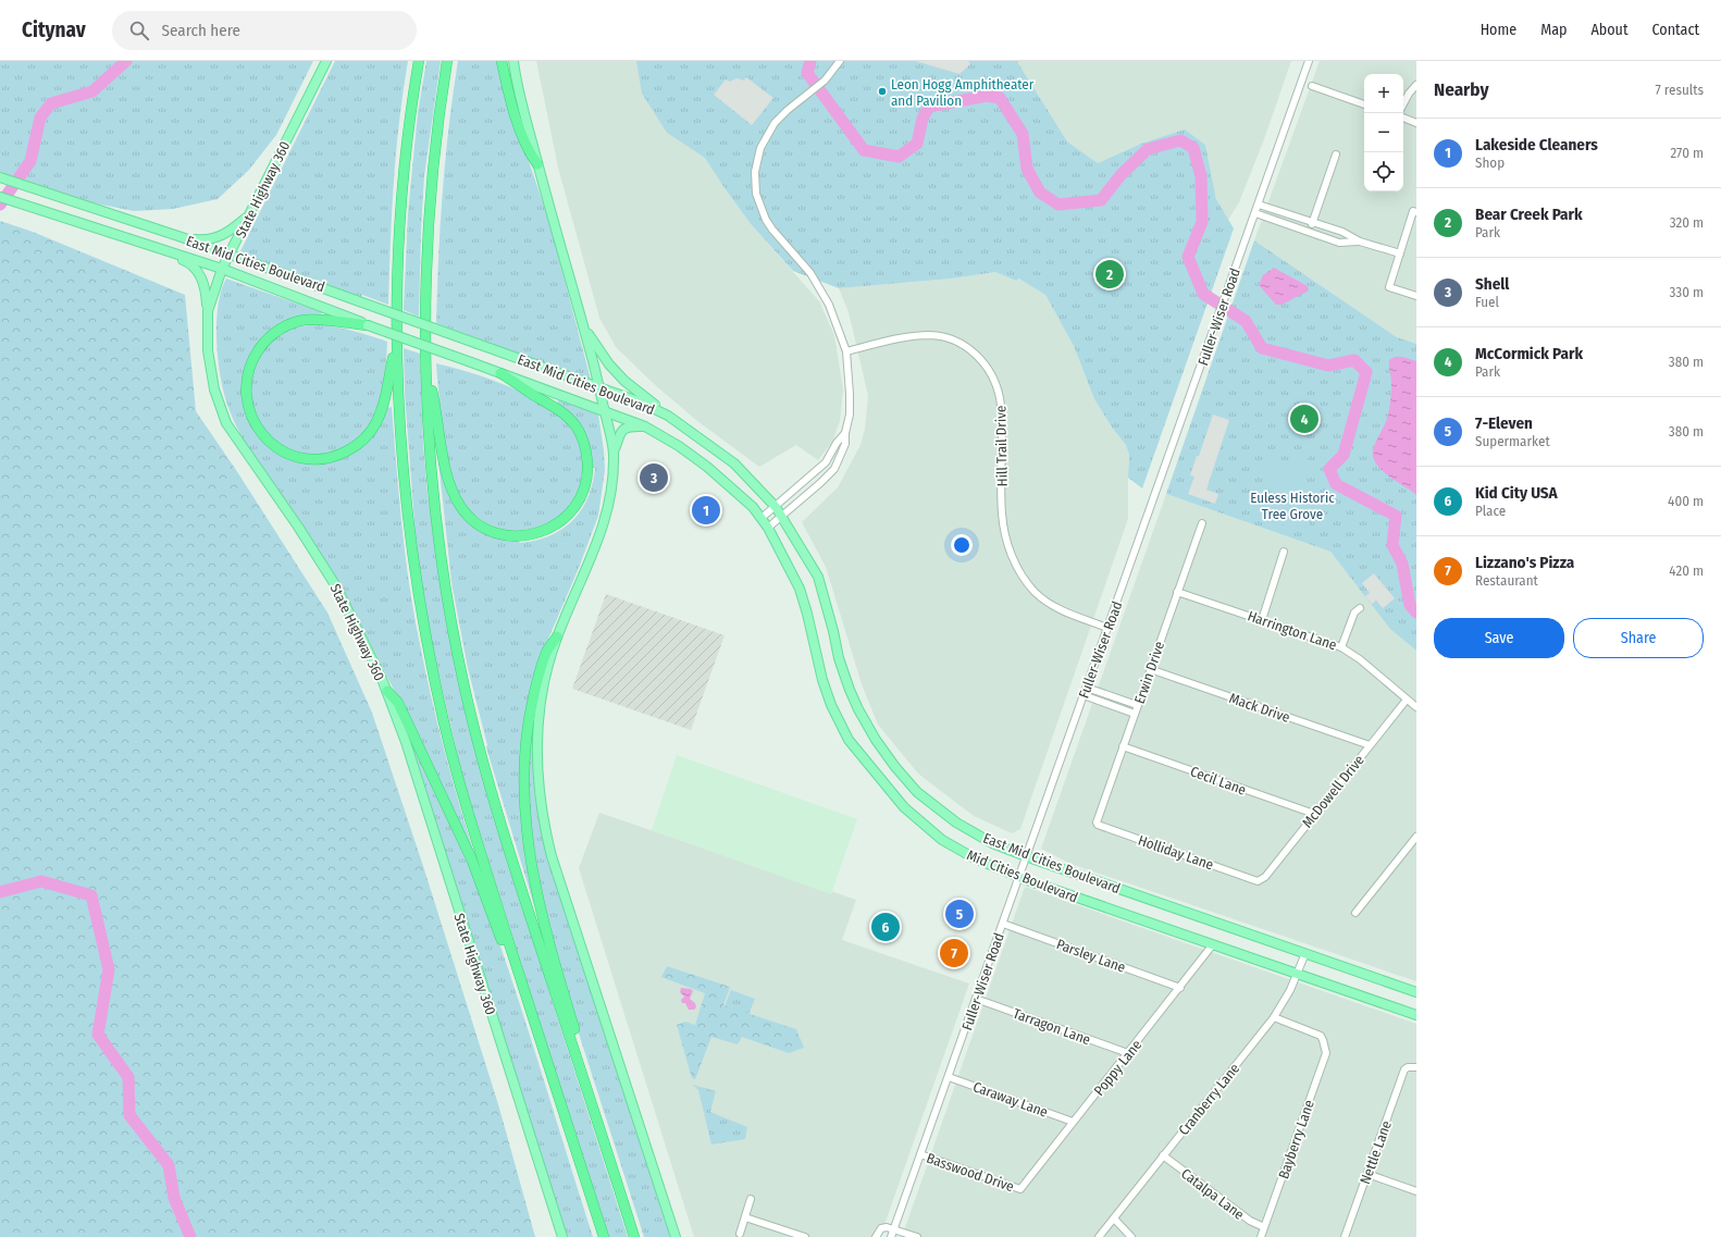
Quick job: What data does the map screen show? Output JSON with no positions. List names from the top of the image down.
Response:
{
  "streets": {
    "main road": ["State Highway 360", "East Mid Cities Boulevard", "Mid Cities Boulevard"],
    "street": [
      "Fuller-Wiser Road",
      "Hill Trail Drive",
      "Harrington Lane",
      "Erwin Drive",
      "Mack Drive",
      "Cecil Lane",
      "McDowell Drive",
      "Holliday Lane",
      "Parsley Lane",
      "Tarragon Lane",
      "Poppy Lane",
      "Caraway Lane",
      "Cranberry Lane",
      "Bayberry Lane",
      "Nettle Lane",
      "Basswood Drive",
      "Catalpa Lane"
    ]
  },
  "crossings": [
    ["State Highway 360", "East Mid Cities Boulevard"],
    ["East Mid Cities Boulevard", "Fuller-Wiser Road"],
    ["East Mid Cities Boulevard", "Mid Cities Boulevard"],
    ["East Mid Cities Boulevard", "Cranberry Lane"],
    ["Fuller-Wiser Road", "Hill Trail Drive"],
    ["Fuller-Wiser Road", "Mid Cities Boulevard"],
    ["Fuller-Wiser Road", "Parsley Lane"],
    ["Fuller-Wiser Road", "Tarragon Lane"],
    ["Fuller-Wiser Road", "Caraway Lane"],
    ["Fuller-Wiser Road", "Basswood Drive"],
    ["Harrington Lane", "Erwin Drive"],
    ["Harrington Lane", "McDowell Drive"],
    ["Erwin Drive", "Mack Drive"],
    ["Erwin Drive", "Cecil Lane"],
    ["Erwin Drive", "Holliday Lane"],
    ["Mack Drive", "McDowell Drive"],
    ["Cecil Lane", "McDowell Drive"],
    ["McDowell Drive", "Holliday Lane"],
    ["Mid Cities Boulevard", "Poppy Lane"],
    ["Mid Cities Boulevard", "Cranberry Lane"],
    ["Parsley Lane", "Poppy Lane"],
    ["Tarragon Lane", "Poppy Lane"],
    ["Poppy Lane", "Caraway Lane"],
    ["Poppy Lane", "Basswood Drive"],
    ["Cranberry Lane", "Bayberry Lane"],
    ["Cranberry Lane", "Catalpa Lane"],
    ["Bayberry Lane", "Catalpa Lane"]
  ],
  "parks": ["Euless Historic Tree Grove"],
  "places": ["Leon Hogg Amphitheater and Pavilion"],
  "page": {
    "header": "Citynav",
    "search": "Search here",
    "nav": [
      "Home",
      "Map",
      "About",
      "Contact"
    ],
    "heading": ["Nearby", "7 results"],
    "map_buttons": ["+", "−"],
    "list": [
      {
        "mark": "1",
        "name": "Lakeside Cleaners",
        "note": "Shop",
        "value": "270 m"
      },
      {
        "mark": "2",
        "name": "Bear Creek Park",
        "note": "Park",
        "value": "320 m"
      },
      {
        "mark": "3",
        "name": "Shell",
        "note": "Fuel",
        "value": "330 m"
      },
      {
        "mark": "4",
        "name": "McCormick Park",
        "note": "Park",
        "value": "380 m"
      },
      {
        "mark": "5",
        "name": "7-Eleven",
        "note": "Supermarket",
        "value": "380 m"
      },
      {
        "mark": "6",
        "name": "Kid City USA",
        "note": "Place",
        "value": "400 m"
      },
      {
        "mark": "7",
        "name": "Lizzano's Pizza",
        "note": "Restaurant",
        "value": "420 m"
      }
    ],
    "pins": [
      "2",
      "4",
      "3",
      "1",
      "5",
      "6",
      "7"
    ],
    "buttons": ["Save", "Share"]
  }
}
